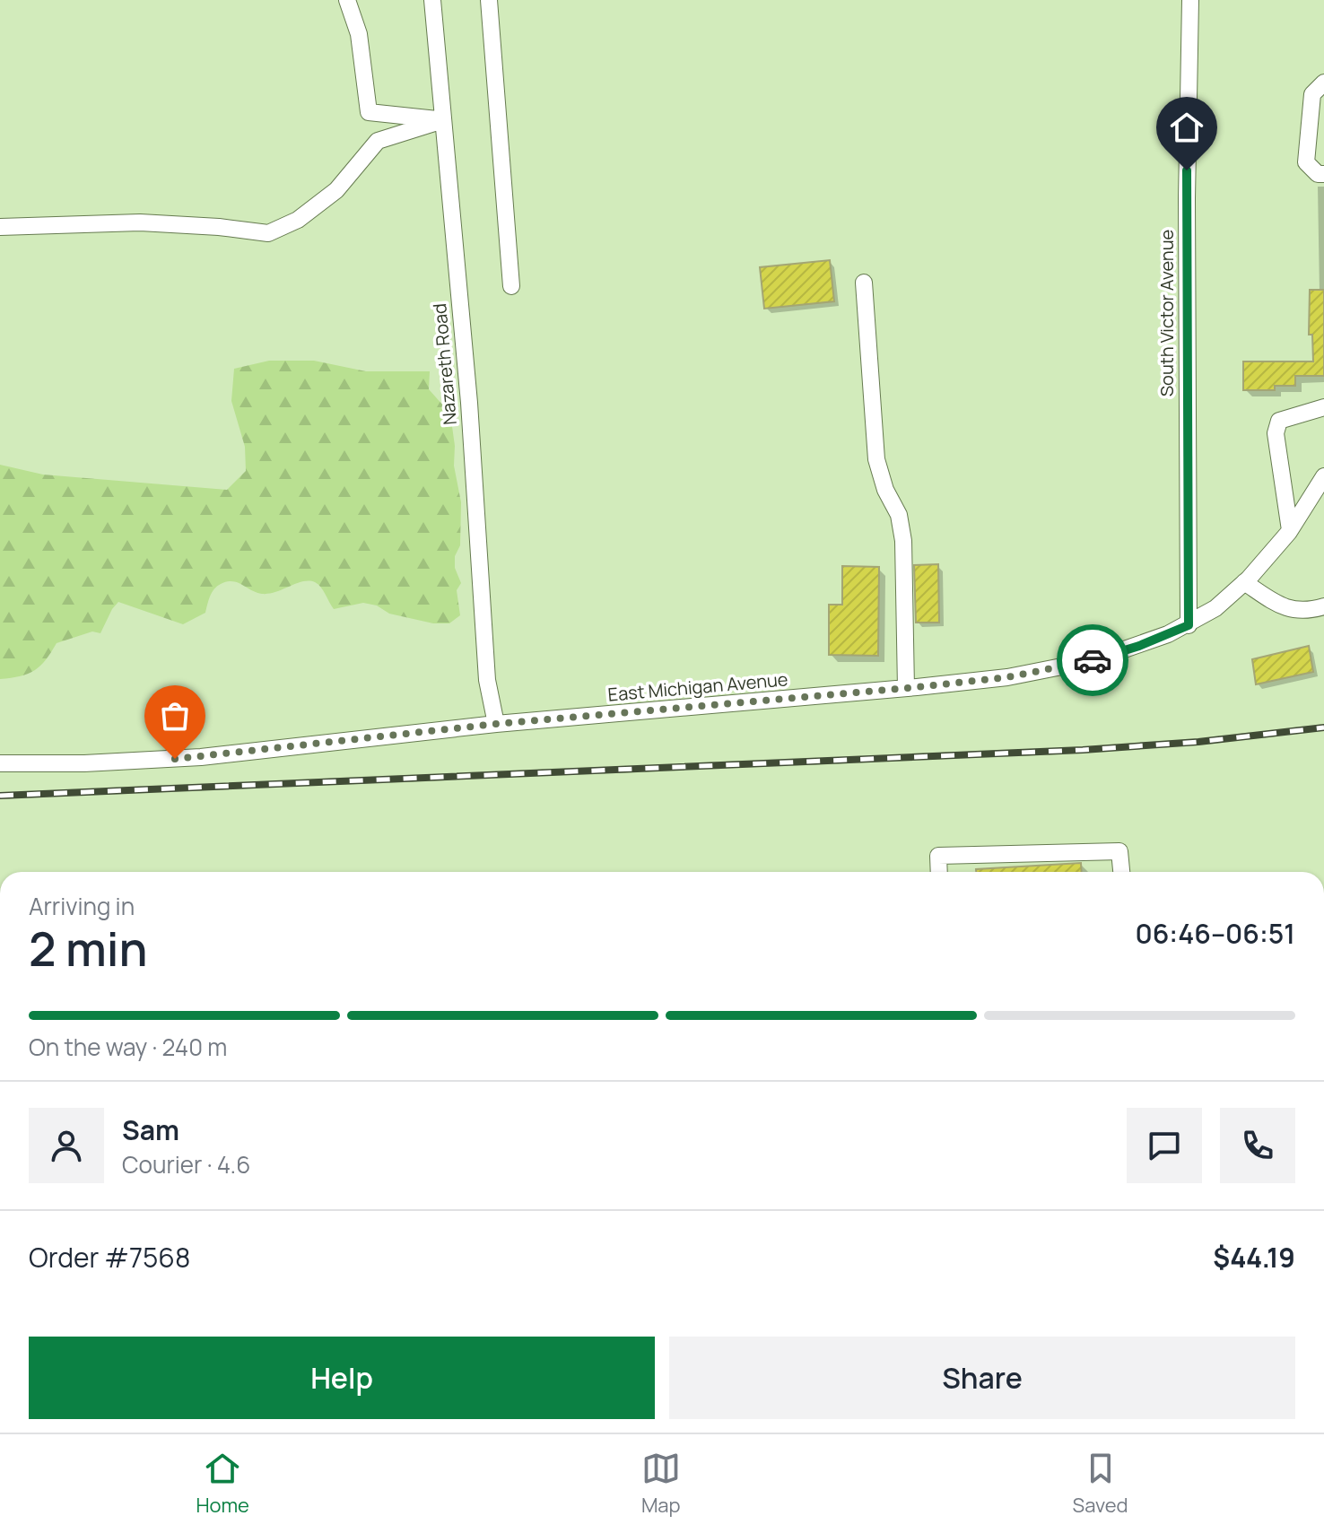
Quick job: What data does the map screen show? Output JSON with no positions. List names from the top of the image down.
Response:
{
  "streets": {
    "street": ["South Victor Avenue", "Nazareth Road", "East Michigan Avenue"]
  },
  "crossings": [
    ["South Victor Avenue", "East Michigan Avenue"],
    ["Nazareth Road", "East Michigan Avenue"]
  ],
  "page": {
    "heading": ["2 min", "Arriving in", "06:46–06:51"],
    "panel": [
      "Sam",
      "Courier · 4.6",
      "Order #7568",
      "$44.19"
    ],
    "bar": "On the way · 240 m",
    "buttons": ["Help", "Share"],
    "tabs": ["Home", "Map", "Saved"]
  }
}
